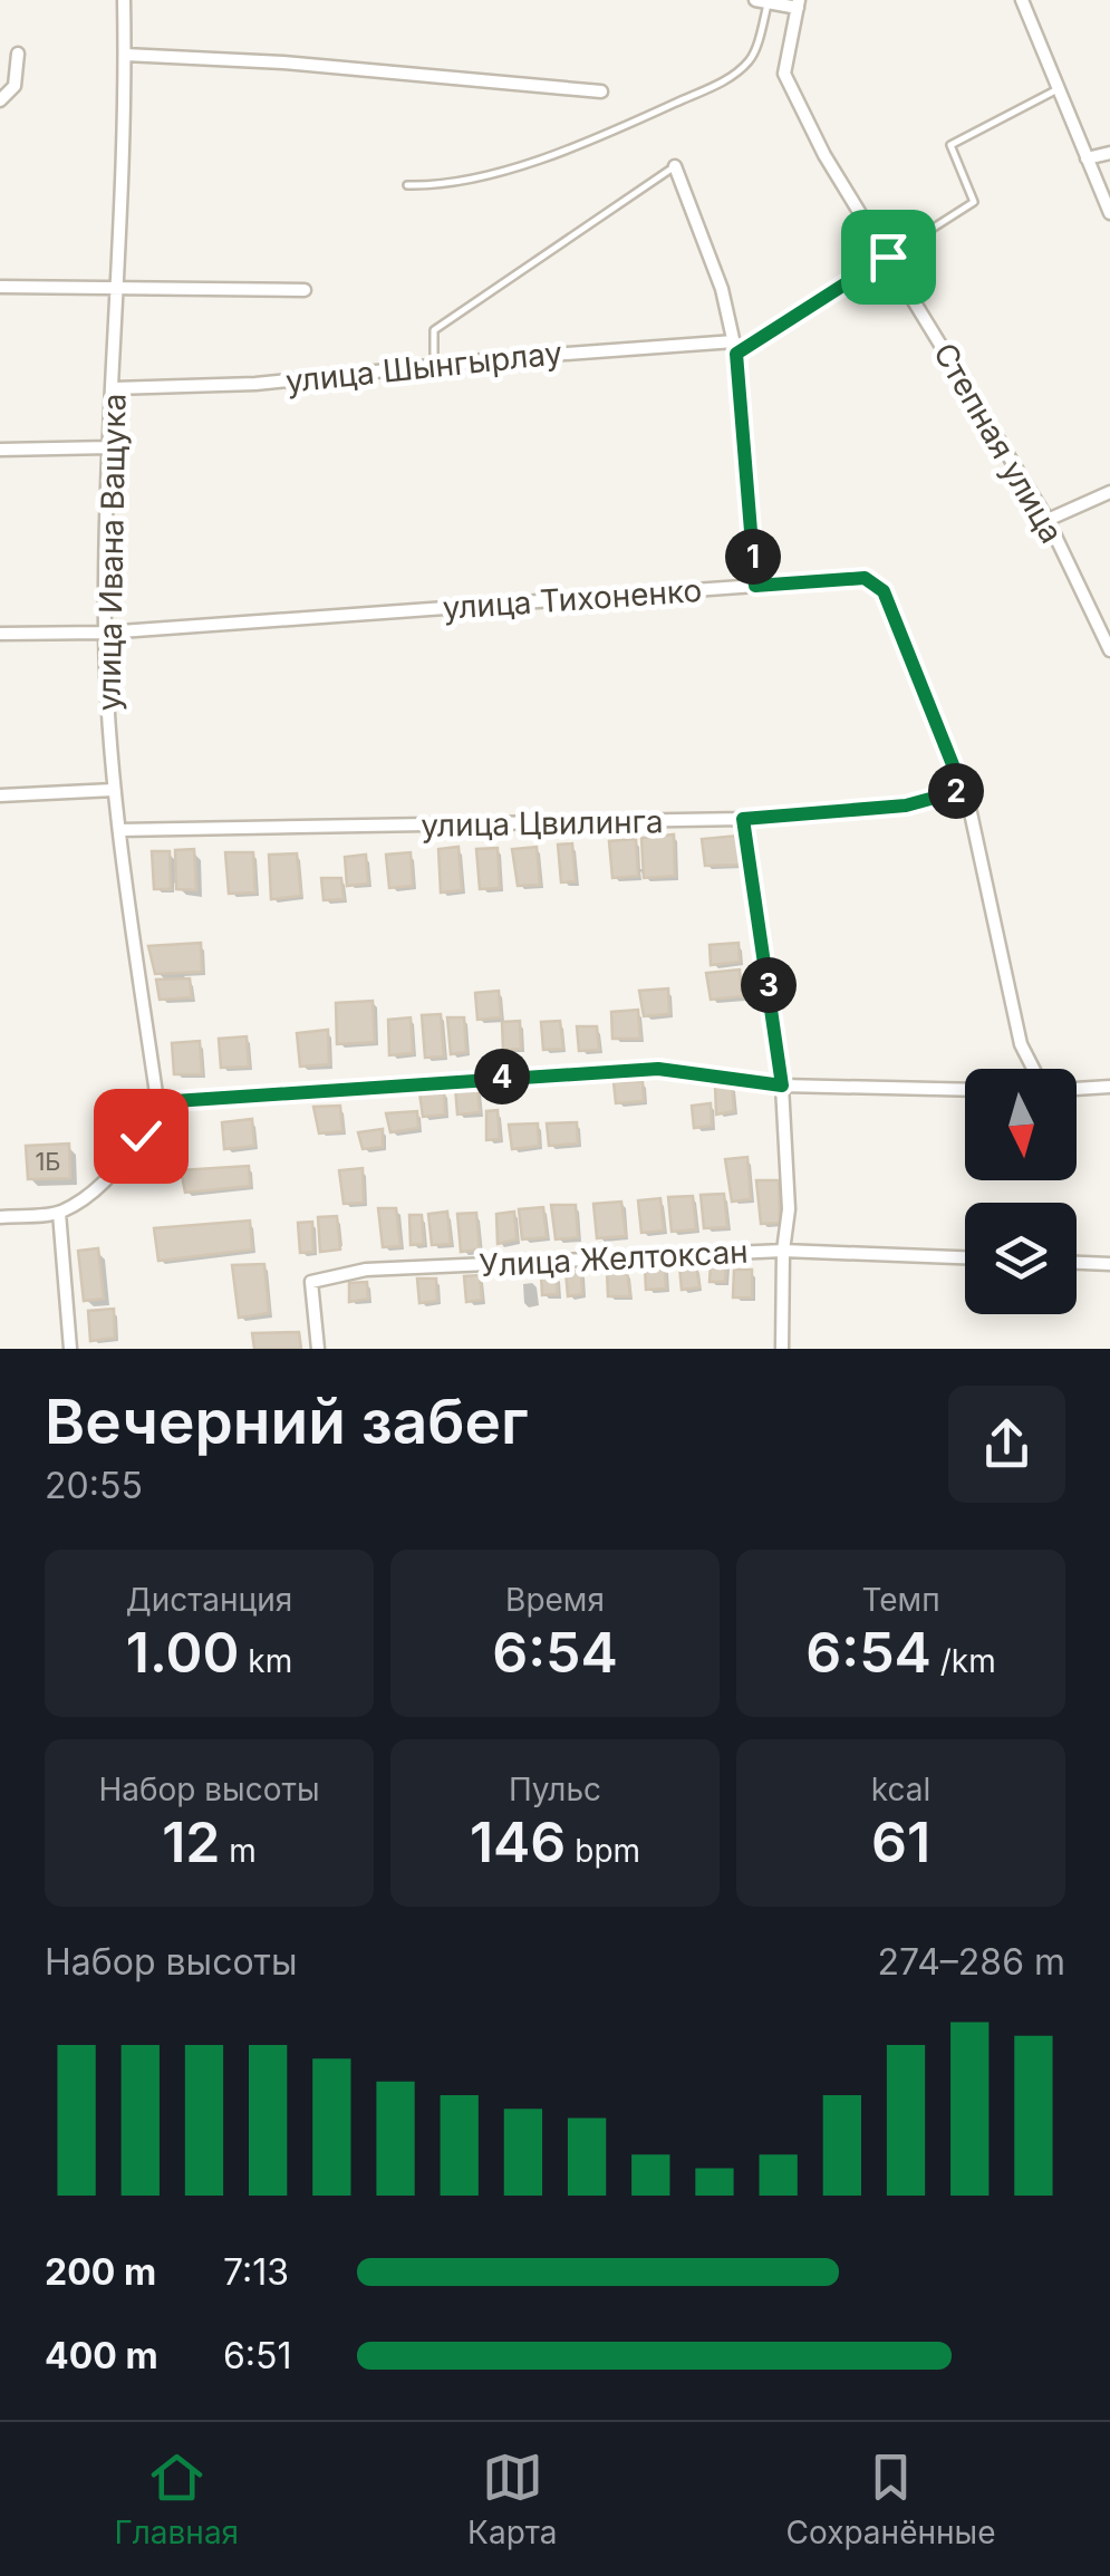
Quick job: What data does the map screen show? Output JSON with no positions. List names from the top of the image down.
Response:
{
  "streets": {
    "street": [
      "улица Шынгырлау",
      "Степная улица",
      "улица Ивана Ващука",
      "улица Тихоненко",
      "улица Цвилинга",
      "Улица Желтоксан"
    ]
  },
  "crossings": [
    ["улица Шынгырлау", "улица Ивана Ващука"],
    ["улица Ивана Ващука", "улица Тихоненко"],
    ["улица Ивана Ващука", "улица Цвилинга"],
    ["улица Тихоненко", "улица Цвилинга"]
  ],
  "house_numbers": ["1Б"],
  "north": "bottom",
  "page": {
    "pins": [
      "1",
      "2",
      "3",
      "4"
    ],
    "heading": ["Вечерний забег", "20:55"],
    "stats": [
      ["Дистанция", "1.00 km"],
      ["Время", "6:54"],
      ["Темп", "6:54 /km"],
      ["Набор высоты", "12 m"],
      ["Пульс", "146 bpm"],
      ["kcal", "61"]
    ],
    "chart": ["Набор высоты", "274–286 m"],
    "list": [
      {
        "name": "200 m",
        "note": "7:13"
      },
      {
        "name": "400 m",
        "note": "6:51"
      }
    ],
    "tabs": ["Главная", "Карта", "Сохранённые"]
  }
}
